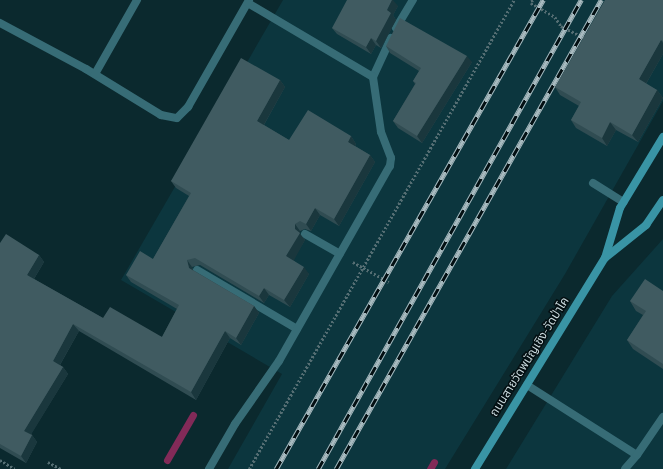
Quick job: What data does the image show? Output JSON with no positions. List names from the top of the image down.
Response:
{
  "streets": {
    "main road": ["ถนนสายวัดพนัญเชิง-วัดป่าโค"]
  }
}
